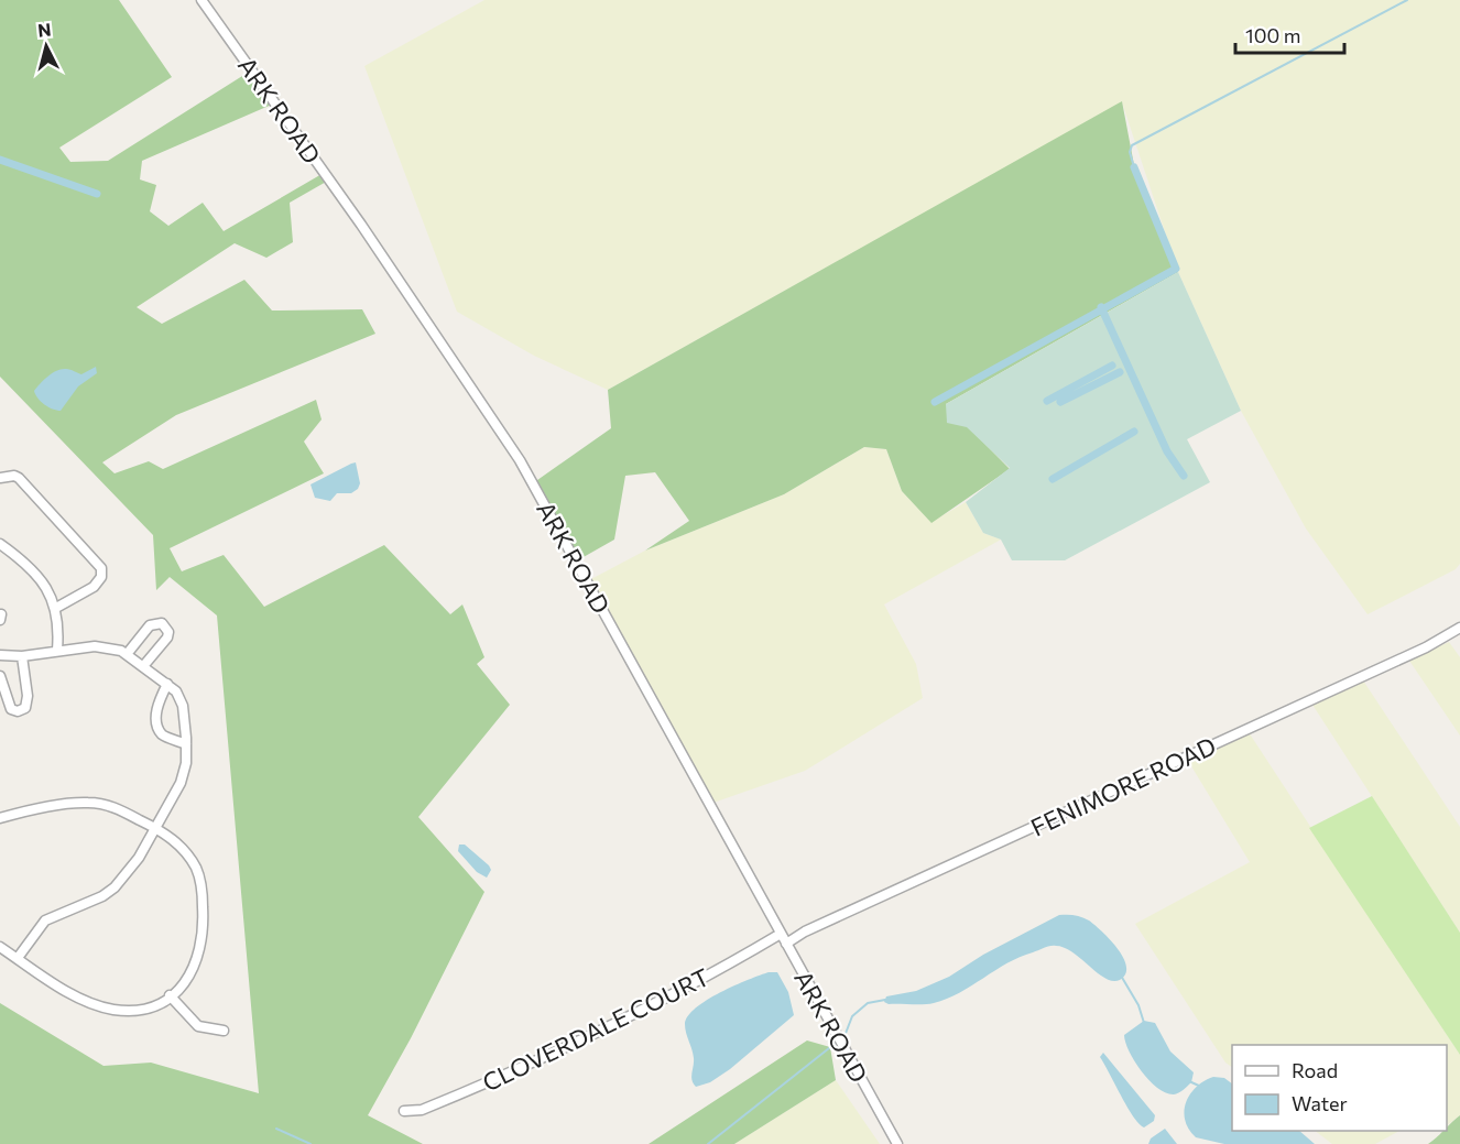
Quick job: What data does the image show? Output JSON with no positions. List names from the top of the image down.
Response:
{
  "streets": {
    "street": ["ARK ROAD", "FENIMORE ROAD", "CLOVERDALE COURT"]
  },
  "crossings": [
    ["ARK ROAD", "FENIMORE ROAD"],
    ["ARK ROAD", "CLOVERDALE COURT"]
  ],
  "legend": ["Road", "Water"],
  "scale_bar": "100 m",
  "north": "top"
}
